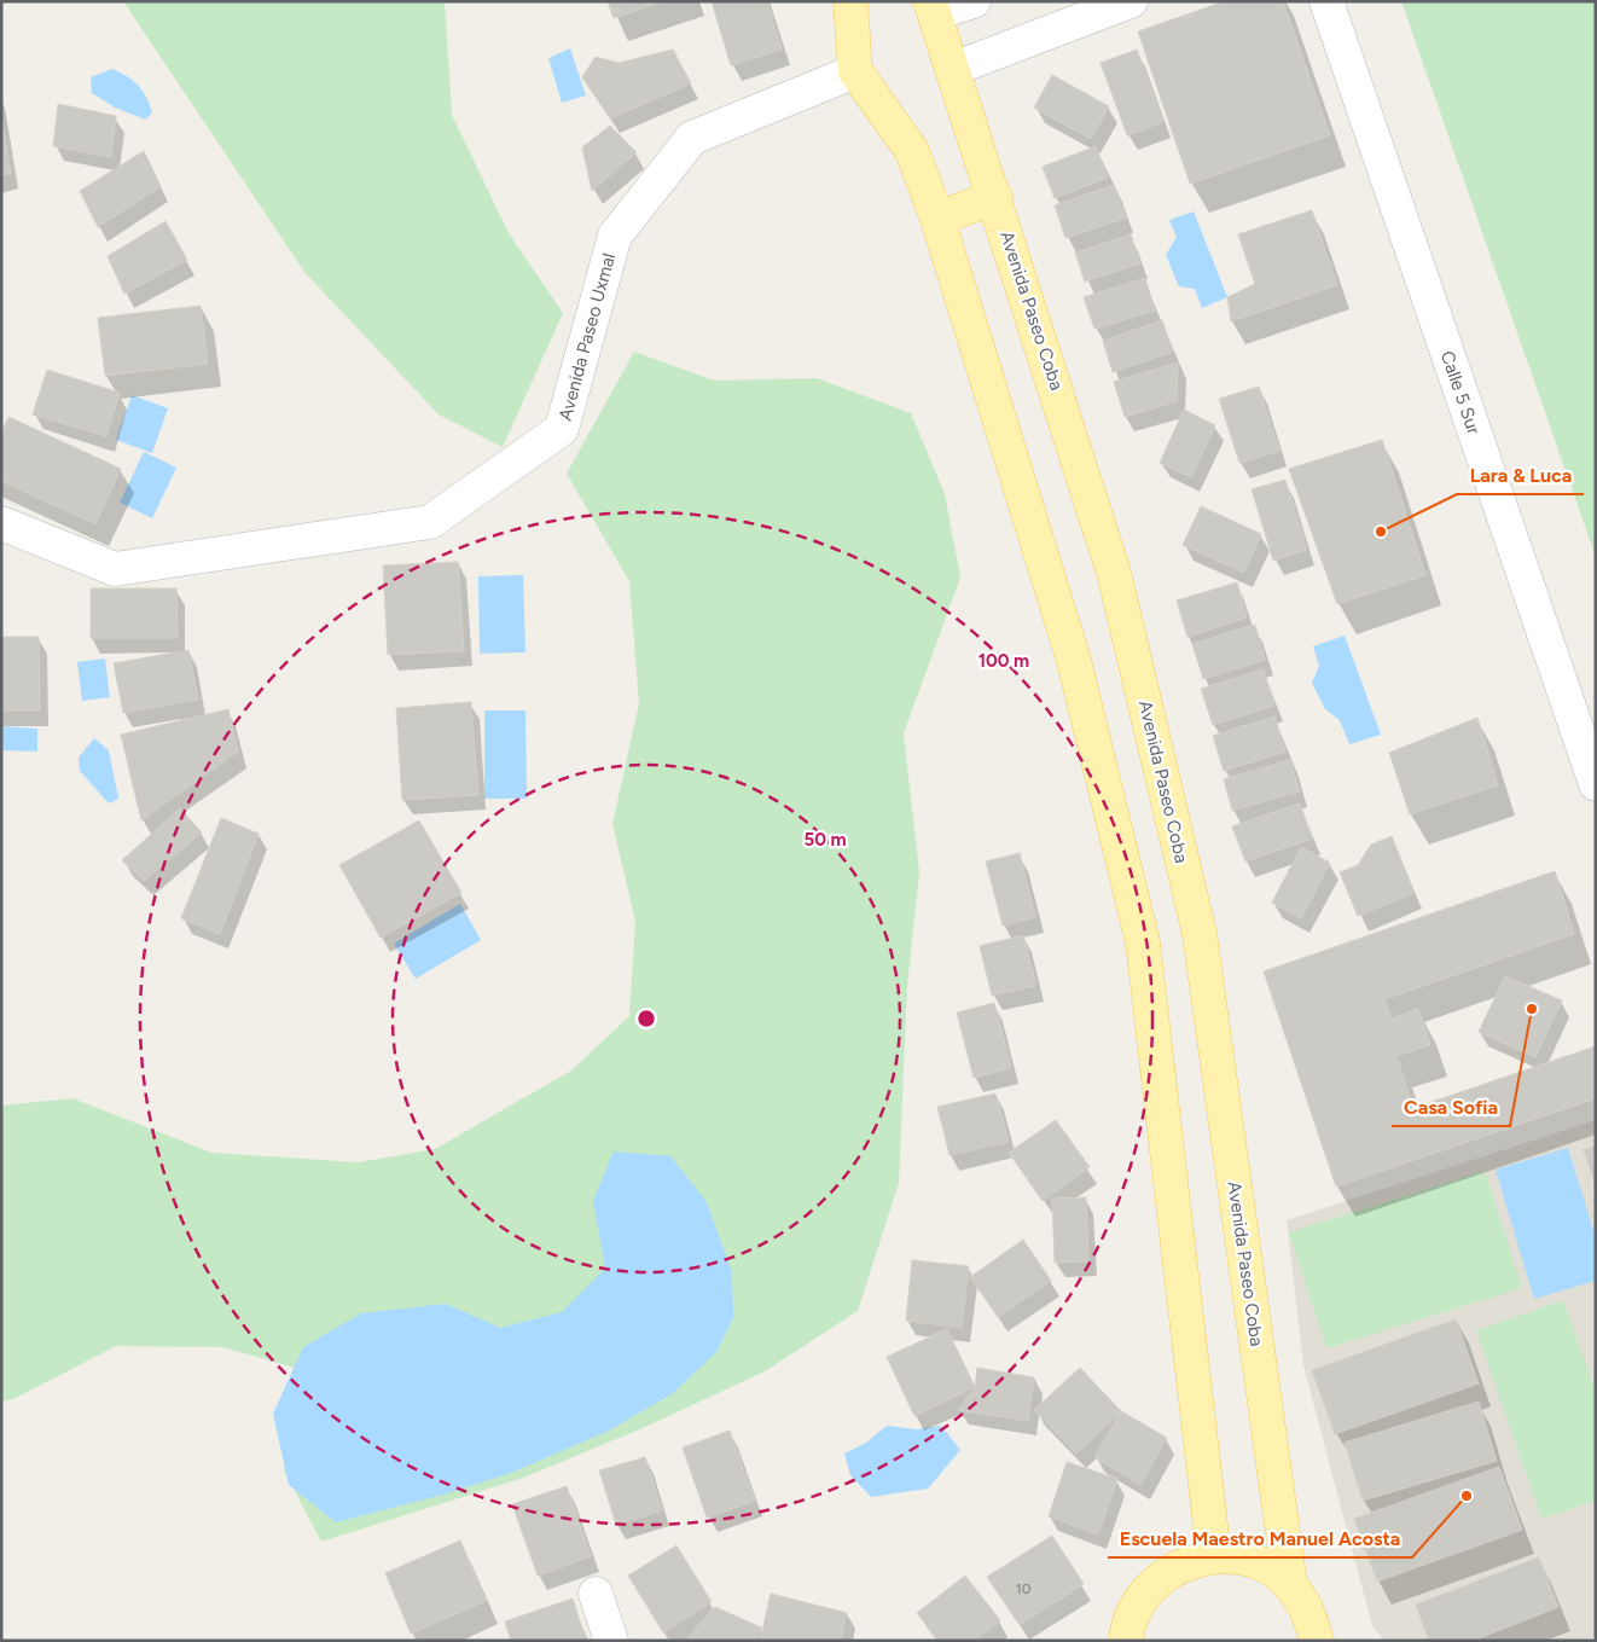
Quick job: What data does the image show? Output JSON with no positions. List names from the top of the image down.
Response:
{
  "streets": {
    "main road": ["Avenida Paseo Coba"],
    "street": ["Avenida Paseo Uxmal", "Calle 5 Sur"]
  },
  "places": ["Lara & Luca", "Casa Sofia", "Escuela Maestro Manuel Acosta"],
  "house_numbers": ["10"],
  "rings": ["100 m", "50 m"]
}
